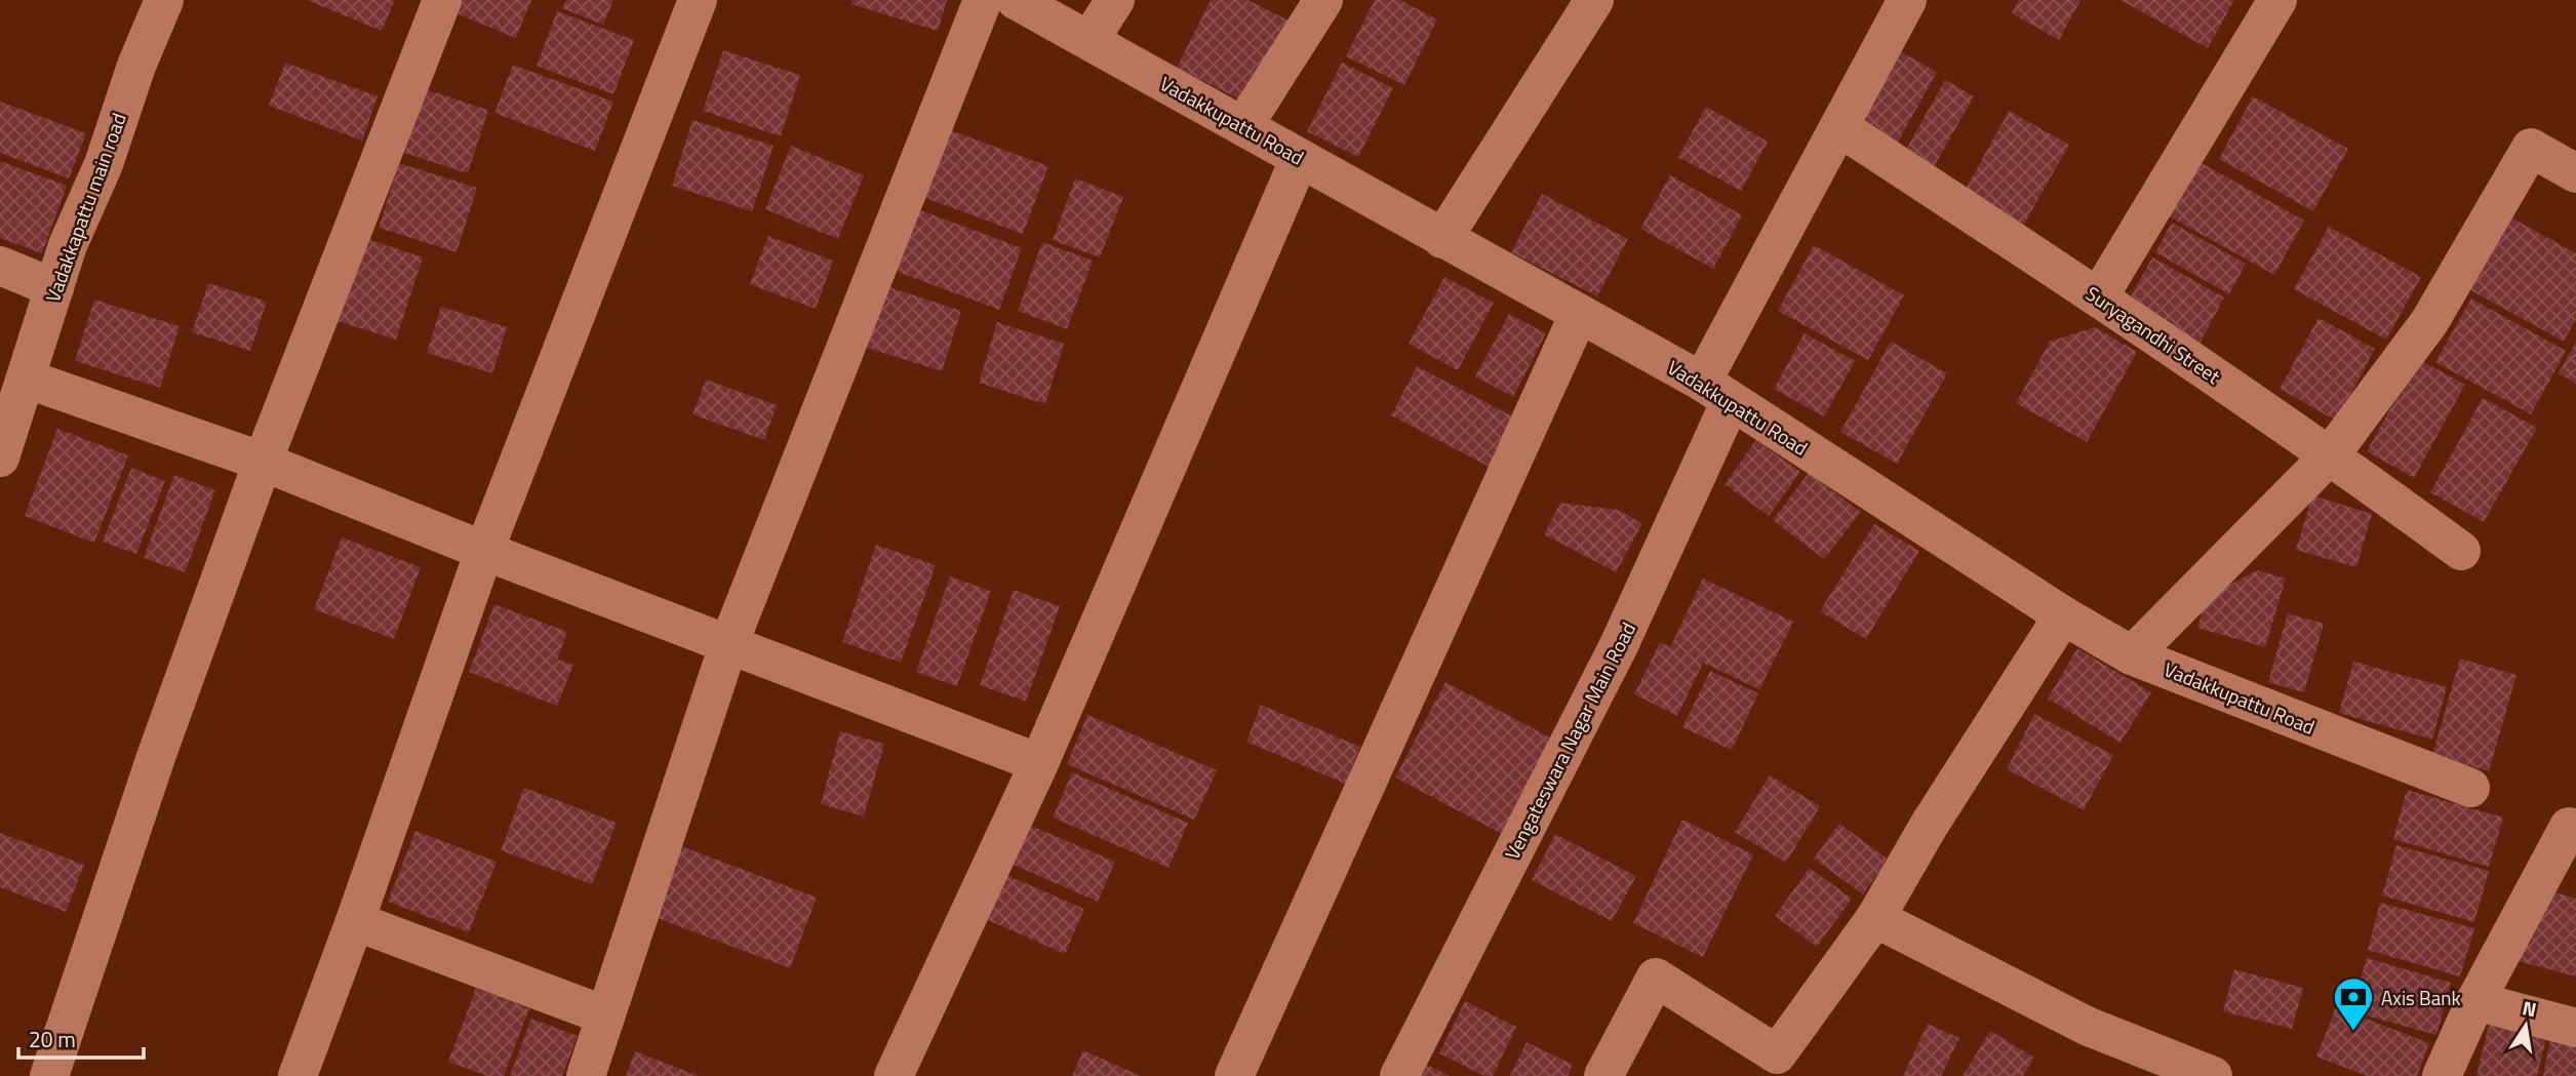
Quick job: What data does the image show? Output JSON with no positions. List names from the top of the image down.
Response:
{
  "streets": {
    "street": [
      "Vadakkupattu Road",
      "Vadakkapattu main road",
      "Suryagandhi Street",
      "Vengateswara Nagar Main Road"
    ]
  },
  "crossings": [
    ["Vadakkupattu Road", "Vengateswara Nagar Main Road"],
    ["Suryagandhi Street", "Vengateswara Nagar Main Road"]
  ],
  "places": {
    "bank": ["Axis Bank"]
  },
  "scale_bar": "20 m",
  "north": "top"
}
